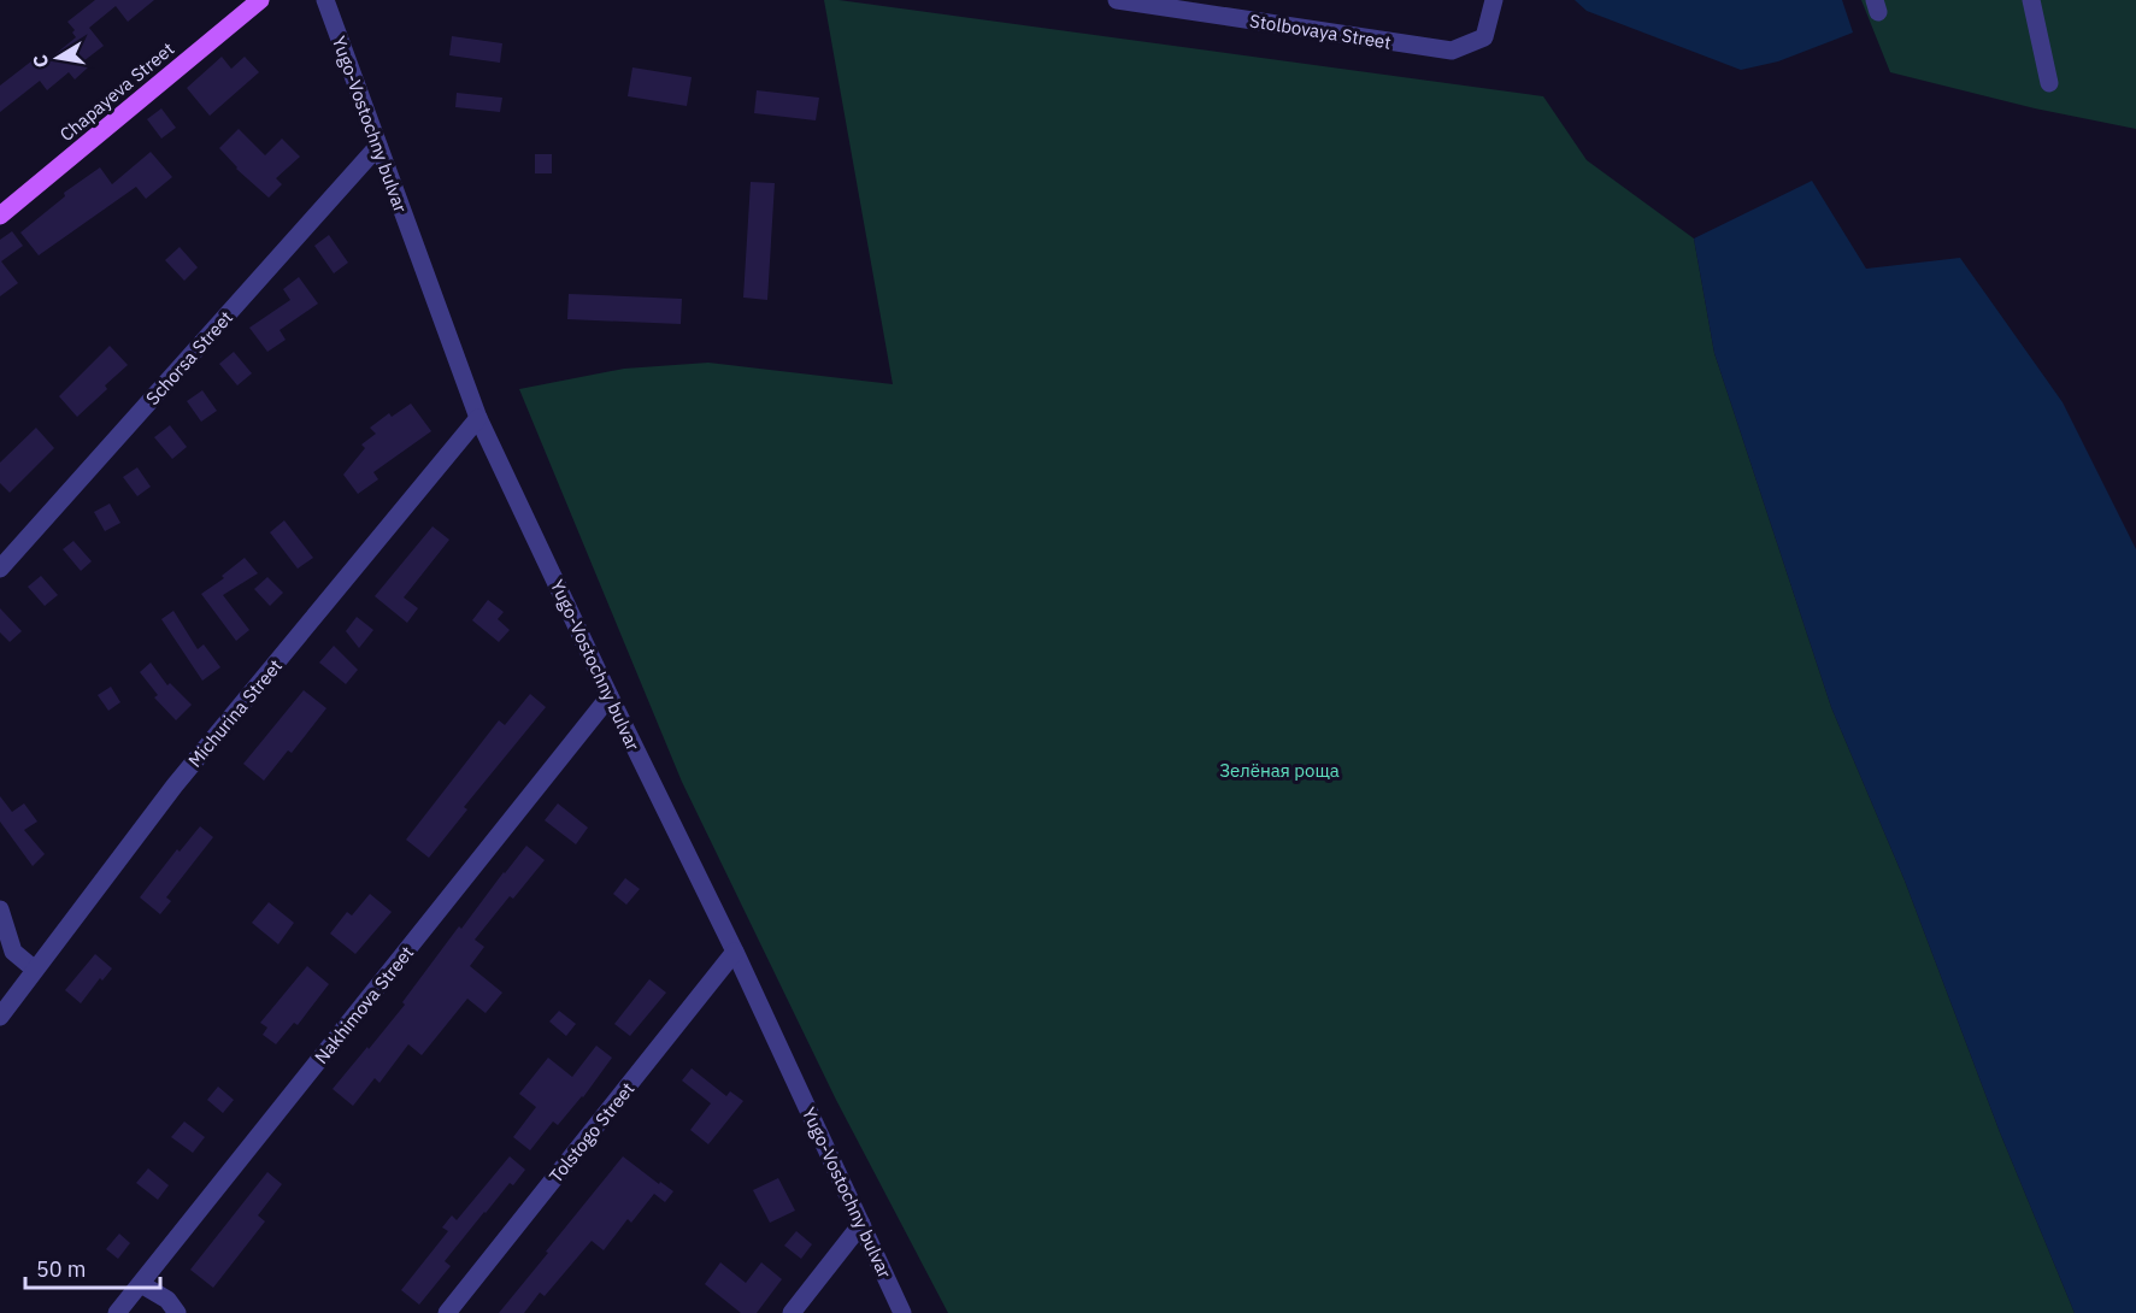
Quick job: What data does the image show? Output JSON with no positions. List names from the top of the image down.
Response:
{
  "streets": {
    "main road": ["Chapayeva Street"],
    "street": [
      "Stolbovaya Street",
      "Yugo-Vostochny bulvar",
      "Schorsa Street",
      "Michurina Street",
      "Nakhimova Street",
      "Tolstogo Street"
    ]
  },
  "crossings": [
    ["Yugo-Vostochny bulvar", "Schorsa Street"],
    ["Yugo-Vostochny bulvar", "Michurina Street"],
    ["Yugo-Vostochny bulvar", "Nakhimova Street"],
    ["Yugo-Vostochny bulvar", "Tolstogo Street"]
  ],
  "parks": ["Зелёная роща"],
  "scale_bar": "50 m",
  "north": "left"
}
